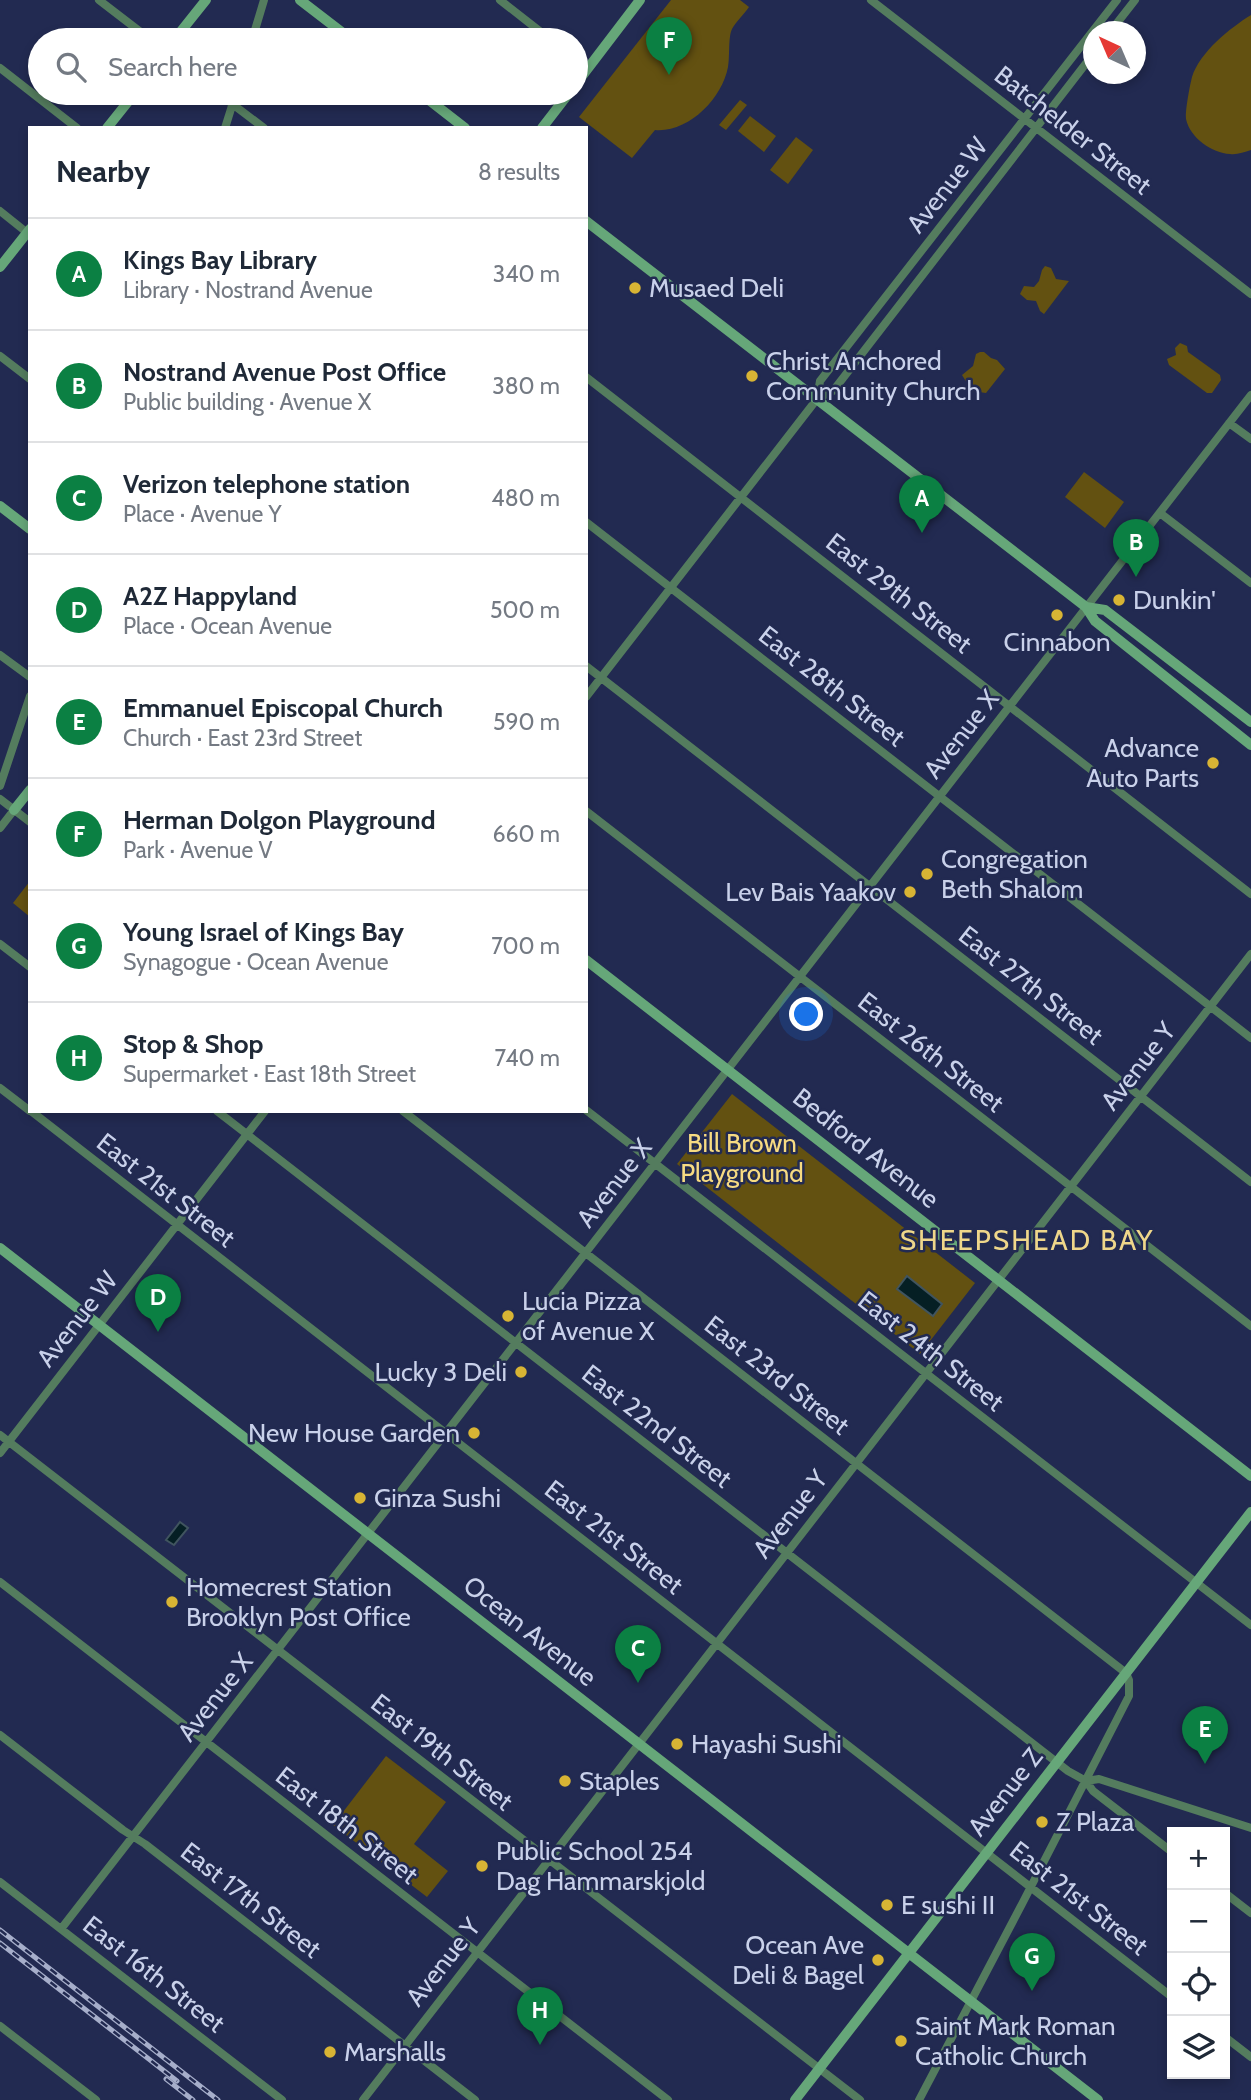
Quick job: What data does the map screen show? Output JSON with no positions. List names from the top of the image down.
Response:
{
  "streets": {
    "main road": ["Bedford Avenue", "Ocean Avenue", "Avenue Z"],
    "street": [
      "Batchelder Street",
      "Avenue W",
      "East 29th Street",
      "East 28th Street",
      "Avenue X",
      "East 27th Street",
      "East 26th Street",
      "Avenue Y",
      "East 21st Street",
      "East 24th Street",
      "East 23rd Street",
      "East 22nd Street",
      "East 19th Street",
      "East 18th Street",
      "East 17th Street",
      "East 16th Street"
    ]
  },
  "crossings": [
    ["Batchelder Street", "Avenue W"],
    ["Avenue W", "East 29th Street"],
    ["Avenue W", "East 28th Street"],
    ["Avenue W", "East 27th Street"],
    ["Avenue W", "East 21st Street"],
    ["Avenue W", "East 22nd Street"],
    ["Avenue W", "Ocean Avenue"],
    ["Avenue W", "East 19th Street"],
    ["East 29th Street", "Avenue X"],
    ["East 28th Street", "Avenue X"],
    ["East 28th Street", "Avenue Y"],
    ["Avenue X", "East 27th Street"],
    ["Avenue X", "East 26th Street"],
    ["Avenue X", "Bedford Avenue"],
    ["Avenue X", "East 21st Street"],
    ["Avenue X", "East 24th Street"],
    ["Avenue X", "East 23rd Street"],
    ["Avenue X", "East 22nd Street"],
    ["Avenue X", "Ocean Avenue"],
    ["Avenue X", "East 19th Street"],
    ["Avenue X", "East 18th Street"],
    ["Avenue X", "East 17th Street"],
    ["Avenue X", "East 16th Street"],
    ["East 27th Street", "Avenue Y"],
    ["East 26th Street", "Avenue Y"],
    ["Avenue Y", "Bedford Avenue"],
    ["Avenue Y", "East 21st Street"],
    ["Avenue Y", "East 24th Street"],
    ["Avenue Y", "East 23rd Street"],
    ["Avenue Y", "East 22nd Street"],
    ["Avenue Y", "Ocean Avenue"],
    ["Avenue Y", "East 19th Street"],
    ["Avenue Y", "East 18th Street"],
    ["Avenue Y", "East 17th Street"],
    ["East 21st Street", "Avenue Z"],
    ["East 24th Street", "Avenue Z"],
    ["East 23rd Street", "Avenue Z"],
    ["East 22nd Street", "Avenue Z"],
    ["Ocean Avenue", "Avenue Z"],
    ["East 19th Street", "Avenue Z"]
  ],
  "districts": ["SHEEPSHEAD BAY"],
  "parks": ["Bill Brown Playground"],
  "places": [
    "Musaed Deli",
    "Christ Anchored Community Church",
    "Dunkin'",
    "Cinnabon",
    "Advance Auto Parts",
    "Congregation Beth Shalom",
    "Lev Bais Yaakov",
    "Lucia Pizza of Avenue X",
    "Lucky 3 Deli",
    "New House Garden",
    "Ginza Sushi",
    "Homecrest Station Brooklyn Post Office",
    "Hayashi Sushi",
    "Staples",
    "Z Plaza",
    "Public School 254 Dag Hammarskjold",
    "E sushi II",
    "Ocean Ave Deli & Bagel",
    "Saint Mark Roman Catholic Church",
    "Marshalls"
  ],
  "north": "top left",
  "page": {
    "pins": [
      "F",
      "A",
      "B",
      "D",
      "C",
      "E",
      "G",
      "H"
    ],
    "search": "Search here",
    "heading": ["Nearby", "8 results"],
    "list": [
      {
        "mark": "A",
        "name": "Kings Bay Library",
        "note": "Library · Nostrand Avenue",
        "value": "340 m"
      },
      {
        "mark": "B",
        "name": "Nostrand Avenue Post Office",
        "note": "Public building · Avenue X",
        "value": "380 m"
      },
      {
        "mark": "C",
        "name": "Verizon telephone station",
        "note": "Place · Avenue Y",
        "value": "480 m"
      },
      {
        "mark": "D",
        "name": "A2Z Happyland",
        "note": "Place · Ocean Avenue",
        "value": "500 m"
      },
      {
        "mark": "E",
        "name": "Emmanuel Episcopal Church",
        "note": "Church · East 23rd Street",
        "value": "590 m"
      },
      {
        "mark": "F",
        "name": "Herman Dolgon Playground",
        "note": "Park · Avenue V",
        "value": "660 m"
      },
      {
        "mark": "G",
        "name": "Young Israel of Kings Bay",
        "note": "Synagogue · Ocean Avenue",
        "value": "700 m"
      },
      {
        "mark": "H",
        "name": "Stop & Shop",
        "note": "Supermarket · East 18th Street",
        "value": "740 m"
      }
    ],
    "map_buttons": ["+", "−"]
  }
}
